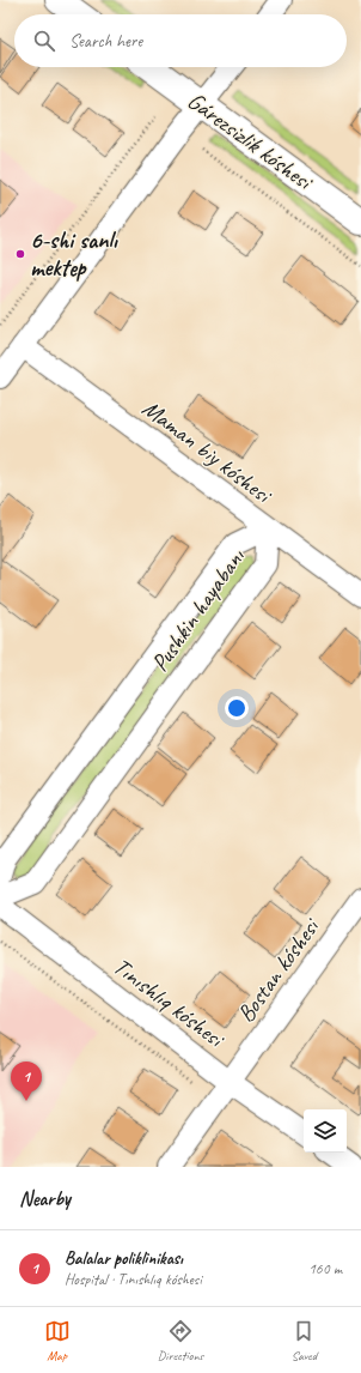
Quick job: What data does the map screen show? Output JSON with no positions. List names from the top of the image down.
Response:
{
  "streets": {
    "street": [
      "Gárezsizlik kóshesi",
      "Maman biy kóshesi",
      "Pushkin hayabanı",
      "Bostan kóshesi",
      "Tınıshlıq kóshesi"
    ]
  },
  "crossings": [
    ["Maman biy kóshesi", "Pushkin hayabanı"],
    ["Bostan kóshesi", "Tınıshlıq kóshesi"]
  ],
  "places": ["6-shi sanlı mektep"],
  "page": {
    "search": "Search here",
    "pins": "1",
    "heading": "Nearby",
    "list": [
      {
        "mark": "1",
        "name": "Balalar poliklinikası",
        "note": "Hospital · Tınıshlıq kóshesi",
        "value": "160 m"
      }
    ],
    "nav": ["Map", "Directions", "Saved"]
  }
}
